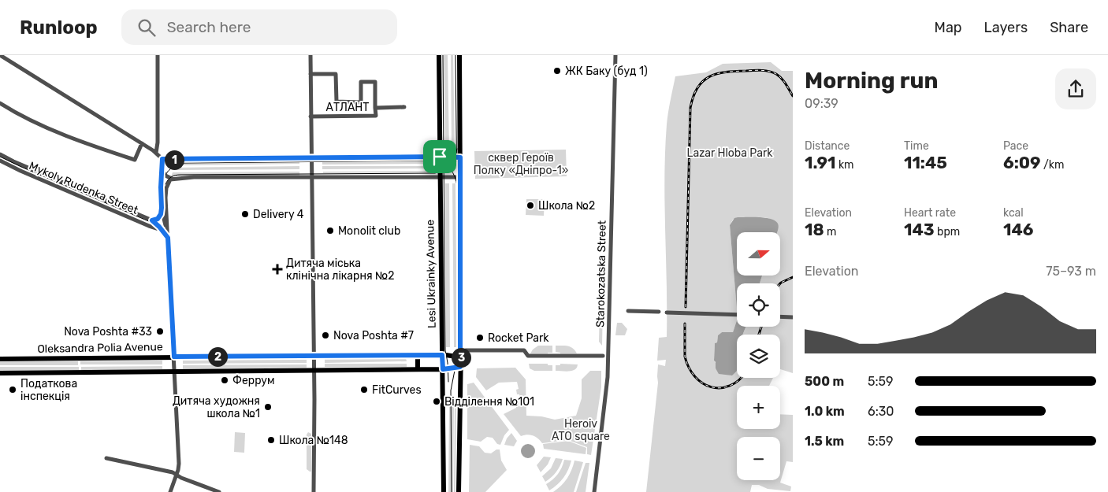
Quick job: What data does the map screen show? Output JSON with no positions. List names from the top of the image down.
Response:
{
  "streets": {
    "main road": ["Lesi Ukrainky Avenue", "Oleksandra Polia Avenue"],
    "street": ["АТЛАНТ", "Mykoly Rudenka Street", "Starokozatska Street"]
  },
  "crossings": [
    ["Lesi Ukrainky Avenue", "Oleksandra Polia Avenue"]
  ],
  "parks": ["Lazar Hloba Park", "сквер Героїв Полку «Дніпро-1»", "Heroiv ATO square"],
  "places": {
    "other": [
      "ЖК Баку (буд 1)",
      "Школа №2",
      "Delivery 4",
      "Monolit club",
      "Nova Poshta #33",
      "Nova Poshta #7",
      "Rocket Park",
      "Феррум",
      "Податкова інспекція",
      "FitCurves",
      "Відділення №101",
      "Дитяча художня школа №1",
      "Школа №148"
    ],
    "health": ["Дитяча міська клінічна лікарня №2"]
  },
  "north": "right",
  "page": {
    "header": "Runloop",
    "search": "Search here",
    "nav": ["Map", "Layers", "Share"],
    "heading": ["Morning run", "09:39"],
    "stats": [
      ["Distance", "1.91 km"],
      ["Time", "11:45"],
      ["Pace", "6:09 /km"],
      ["Elevation", "18 m"],
      ["Heart rate", "143 bpm"],
      ["kcal", "146"]
    ],
    "pins": ["1", "2", "3"],
    "map_buttons": ["+", "−"],
    "chart": ["Elevation", "75–93 m"],
    "list": [
      {
        "name": "500 m",
        "note": "5:59"
      },
      {
        "name": "1.0 km",
        "note": "6:30"
      },
      {
        "name": "1.5 km",
        "note": "5:59"
      }
    ]
  }
}
